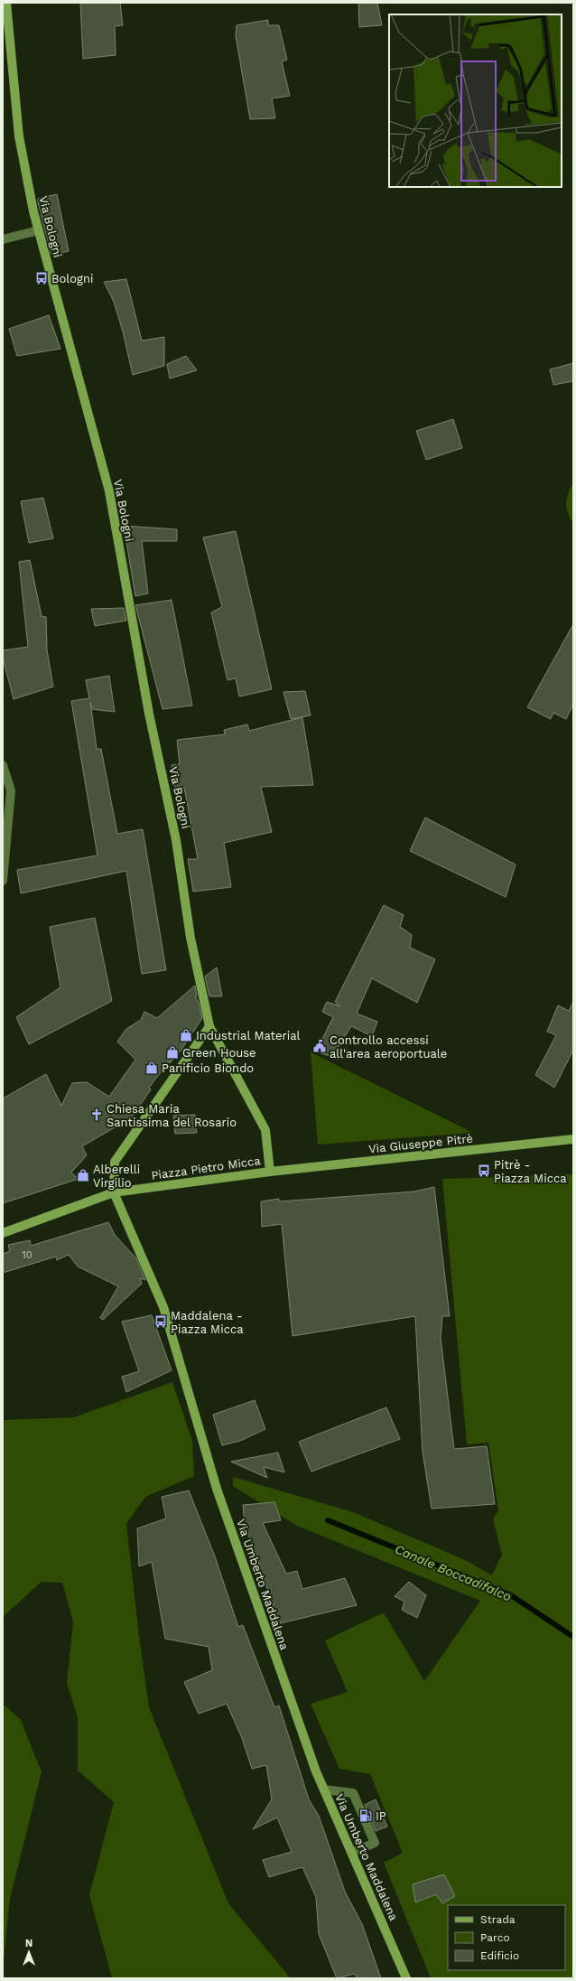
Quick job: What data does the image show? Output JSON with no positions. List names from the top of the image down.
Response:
{
  "streets": {
    "street": [
      "Via Bologni",
      "Via Giuseppe Pitrè",
      "Piazza Pietro Micca",
      "Via Umberto Maddalena"
    ]
  },
  "crossings": [
    ["Via Bologni", "Piazza Pietro Micca"],
    ["Via Giuseppe Pitrè", "Piazza Pietro Micca"],
    ["Piazza Pietro Micca", "Via Umberto Maddalena"]
  ],
  "water": ["Canale Boccadifalco"],
  "places": {
    "bus stop": ["Bologni", "Pitrè - Piazza Micca", "Maddalena - Piazza Micca"],
    "shop": [
      "Industrial Material",
      "Green House",
      "Panificio Biondo",
      "Alberelli Virgilio"
    ],
    "public building": ["Controllo accessi all'area aeroportuale"],
    "church": ["Chiesa Maria Santissima del Rosario"],
    "fuel station": ["IP"]
  },
  "house_numbers": ["10"],
  "legend": ["Strada", "Parco", "Edificio"],
  "north": "top"
}
